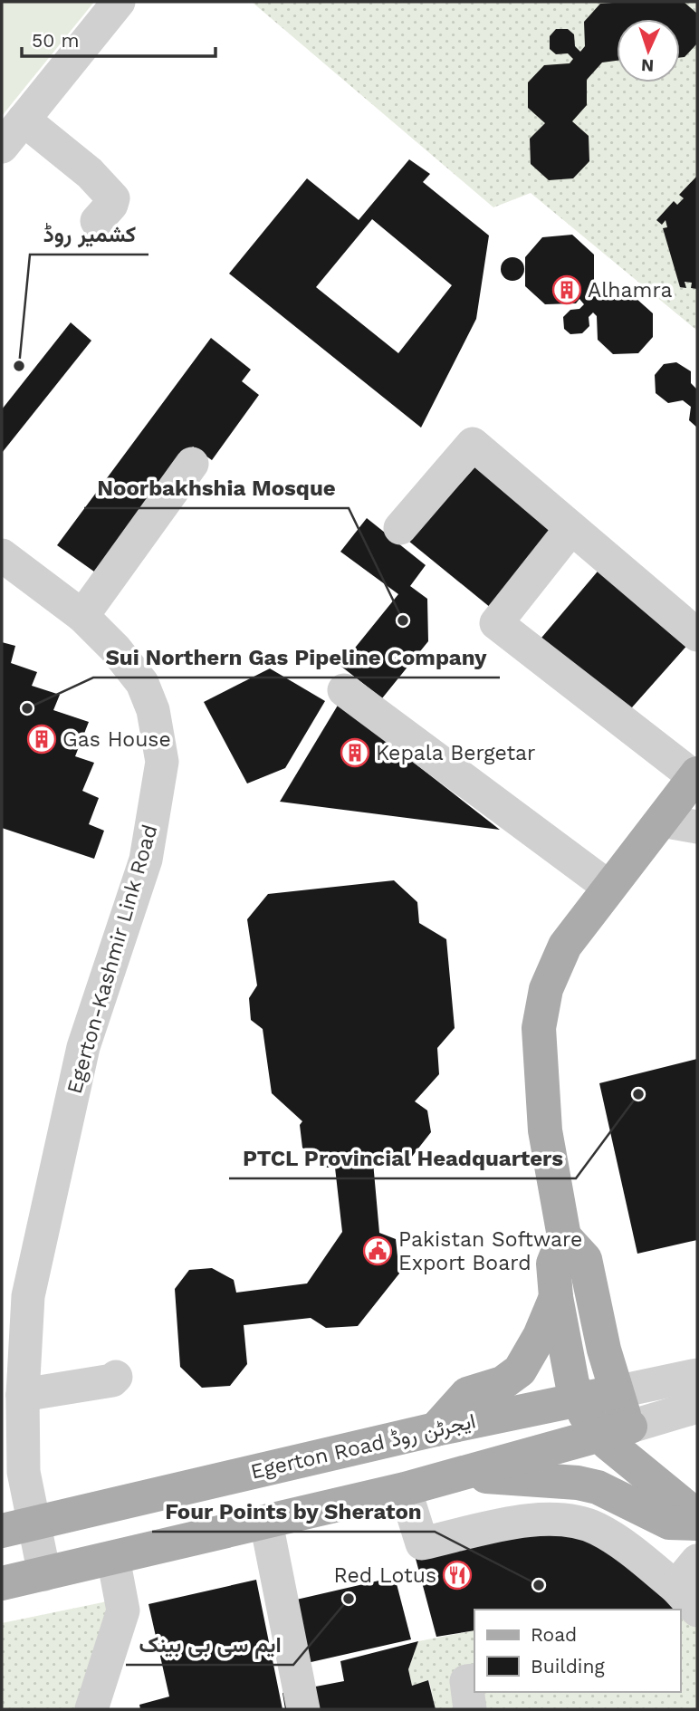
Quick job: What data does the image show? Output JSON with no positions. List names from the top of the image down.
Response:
{
  "streets": {
    "main road": ["Egerton Road ایجرٹن روڈ"],
    "street": ["Egerton-Kashmir Link Road"]
  },
  "crossings": [
    ["Egerton-Kashmir Link Road", "Egerton Road ایجرٹن روڈ"]
  ],
  "places": {
    "building": ["Alhamra", "Gas House", "Kepala Bergetar"],
    "other": [
      "کشمیر روڈ",
      "Noorbakhshia Mosque",
      "Sui Northern Gas Pipeline Company",
      "PTCL Provincial Headquarters",
      "Four Points by Sheraton",
      "ایم سی بی بینک"
    ],
    "public building": ["Pakistan Software Export Board"],
    "restaurant": ["Red Lotus"]
  },
  "legend": ["Road", "Building"],
  "scale_bar": "50 m",
  "north": "bottom"
}
